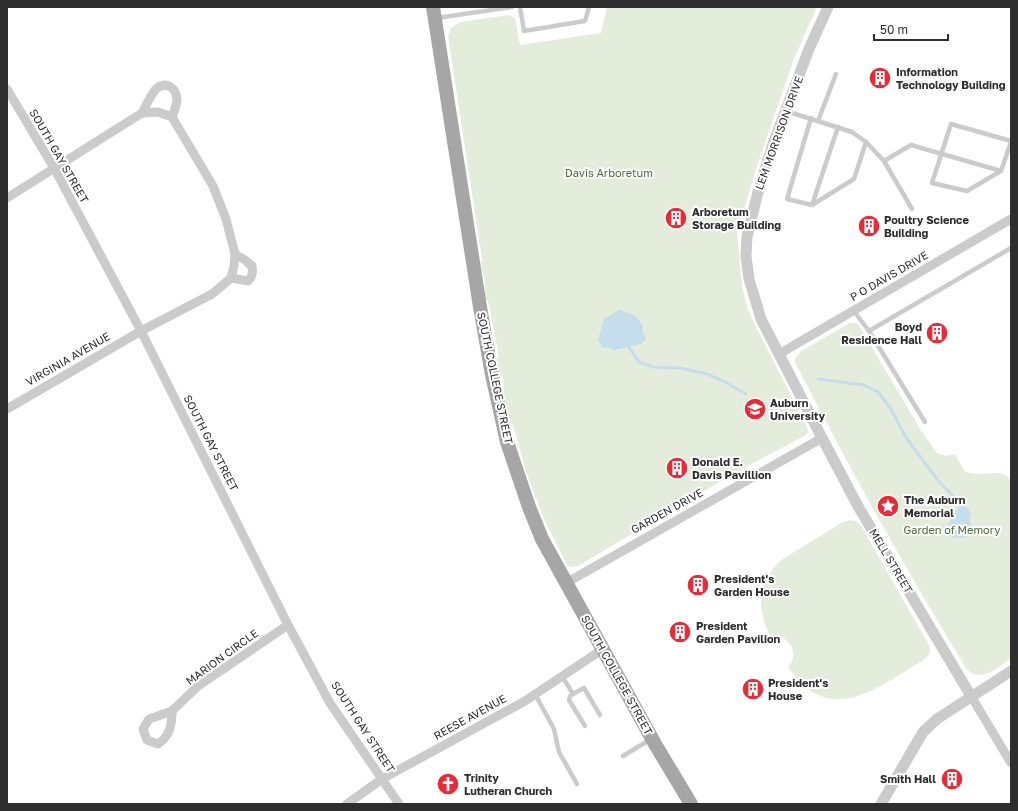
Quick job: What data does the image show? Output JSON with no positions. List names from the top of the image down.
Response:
{
  "streets": {
    "main road": ["SOUTH COLLEGE STREET"],
    "street": [
      "LEM MORRISON DRIVE",
      "SOUTH GAY STREET",
      "P O DAVIS DRIVE",
      "VIRGINIA AVENUE",
      "GARDEN DRIVE",
      "MELL STREET",
      "MARION CIRCLE",
      "REESE AVENUE"
    ]
  },
  "crossings": [
    ["LEM MORRISON DRIVE", "P O DAVIS DRIVE"],
    ["LEM MORRISON DRIVE", "MELL STREET"],
    ["SOUTH GAY STREET", "VIRGINIA AVENUE"],
    ["SOUTH GAY STREET", "MARION CIRCLE"],
    ["SOUTH GAY STREET", "REESE AVENUE"],
    ["P O DAVIS DRIVE", "MELL STREET"],
    ["SOUTH COLLEGE STREET", "GARDEN DRIVE"],
    ["SOUTH COLLEGE STREET", "REESE AVENUE"],
    ["GARDEN DRIVE", "MELL STREET"]
  ],
  "parks": ["Davis Arboretum", "Garden of Memory"],
  "places": {
    "building": [
      "Information Technology Building",
      "Arboretum Storage Building",
      "Poultry Science Building",
      "Boyd Residence Hall",
      "Donald E. Davis Pavillion",
      "President's Garden House",
      "President Garden Pavilion",
      "President's House",
      "Smith Hall"
    ],
    "school or university": ["Auburn University"],
    "place": ["The Auburn Memorial"],
    "church": ["Trinity Lutheran Church"]
  },
  "scale_bar": "50 m"
}
